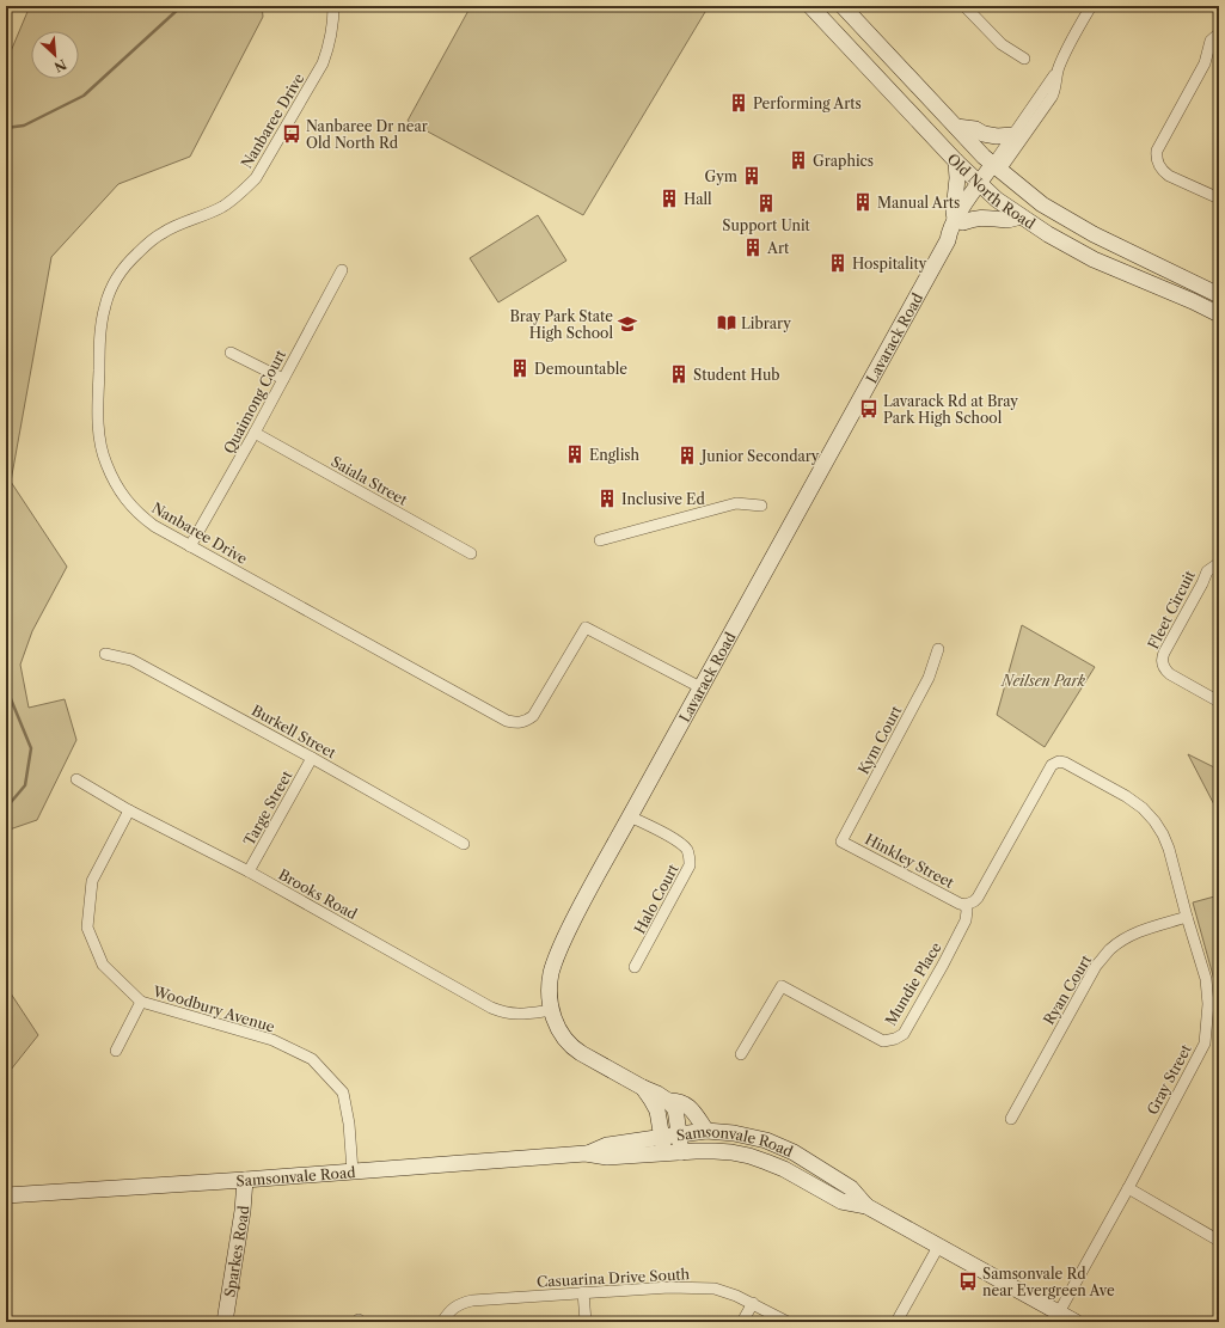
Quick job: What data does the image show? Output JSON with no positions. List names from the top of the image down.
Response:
{
  "streets": {
    "main road": [
      "Old North Road",
      "Lavarack Road",
      "Samsonvale Road",
      "Sparkes Road"
    ],
    "street": [
      "Nanbaree Drive",
      "Quaimong Court",
      "Saiala Street",
      "Fleet Circuit",
      "Burkell Street",
      "Kym Court",
      "Targe Street",
      "Hinkley Street",
      "Brooks Road",
      "Halo Court",
      "Mundie Place",
      "Ryan Court",
      "Woodbury Avenue",
      "Gray Street",
      "Casuarina Drive South"
    ]
  },
  "crossings": [
    ["Nanbaree Drive", "Lavarack Road"],
    ["Nanbaree Drive", "Quaimong Court"],
    ["Old North Road", "Lavarack Road"],
    ["Lavarack Road", "Brooks Road"],
    ["Lavarack Road", "Halo Court"],
    ["Lavarack Road", "Samsonvale Road"],
    ["Quaimong Court", "Saiala Street"],
    ["Burkell Street", "Targe Street"],
    ["Kym Court", "Hinkley Street"],
    ["Targe Street", "Brooks Road"],
    ["Hinkley Street", "Mundie Place"],
    ["Hinkley Street", "Gray Street"],
    ["Brooks Road", "Woodbury Avenue"],
    ["Mundie Place", "Gray Street"],
    ["Ryan Court", "Gray Street"],
    ["Woodbury Avenue", "Samsonvale Road"],
    ["Gray Street", "Samsonvale Road"],
    ["Samsonvale Road", "Sparkes Road"]
  ],
  "parks": ["Neilsen Park"],
  "places": {
    "building": [
      "Performing Arts",
      "Graphics",
      "Gym",
      "Hall",
      "Manual Arts",
      "Support Unit",
      "Art",
      "Hospitality",
      "Demountable",
      "Student Hub",
      "English",
      "Junior Secondary",
      "Inclusive Ed"
    ],
    "bus stop": ["Nanbaree Dr near Old North Rd", "Lavarack Rd at Bray Park High School", "Samsonvale Rd near Evergreen Ave"],
    "library": ["Library"],
    "school or university": ["Bray Park State High School"]
  },
  "north": "bottom right"
}
